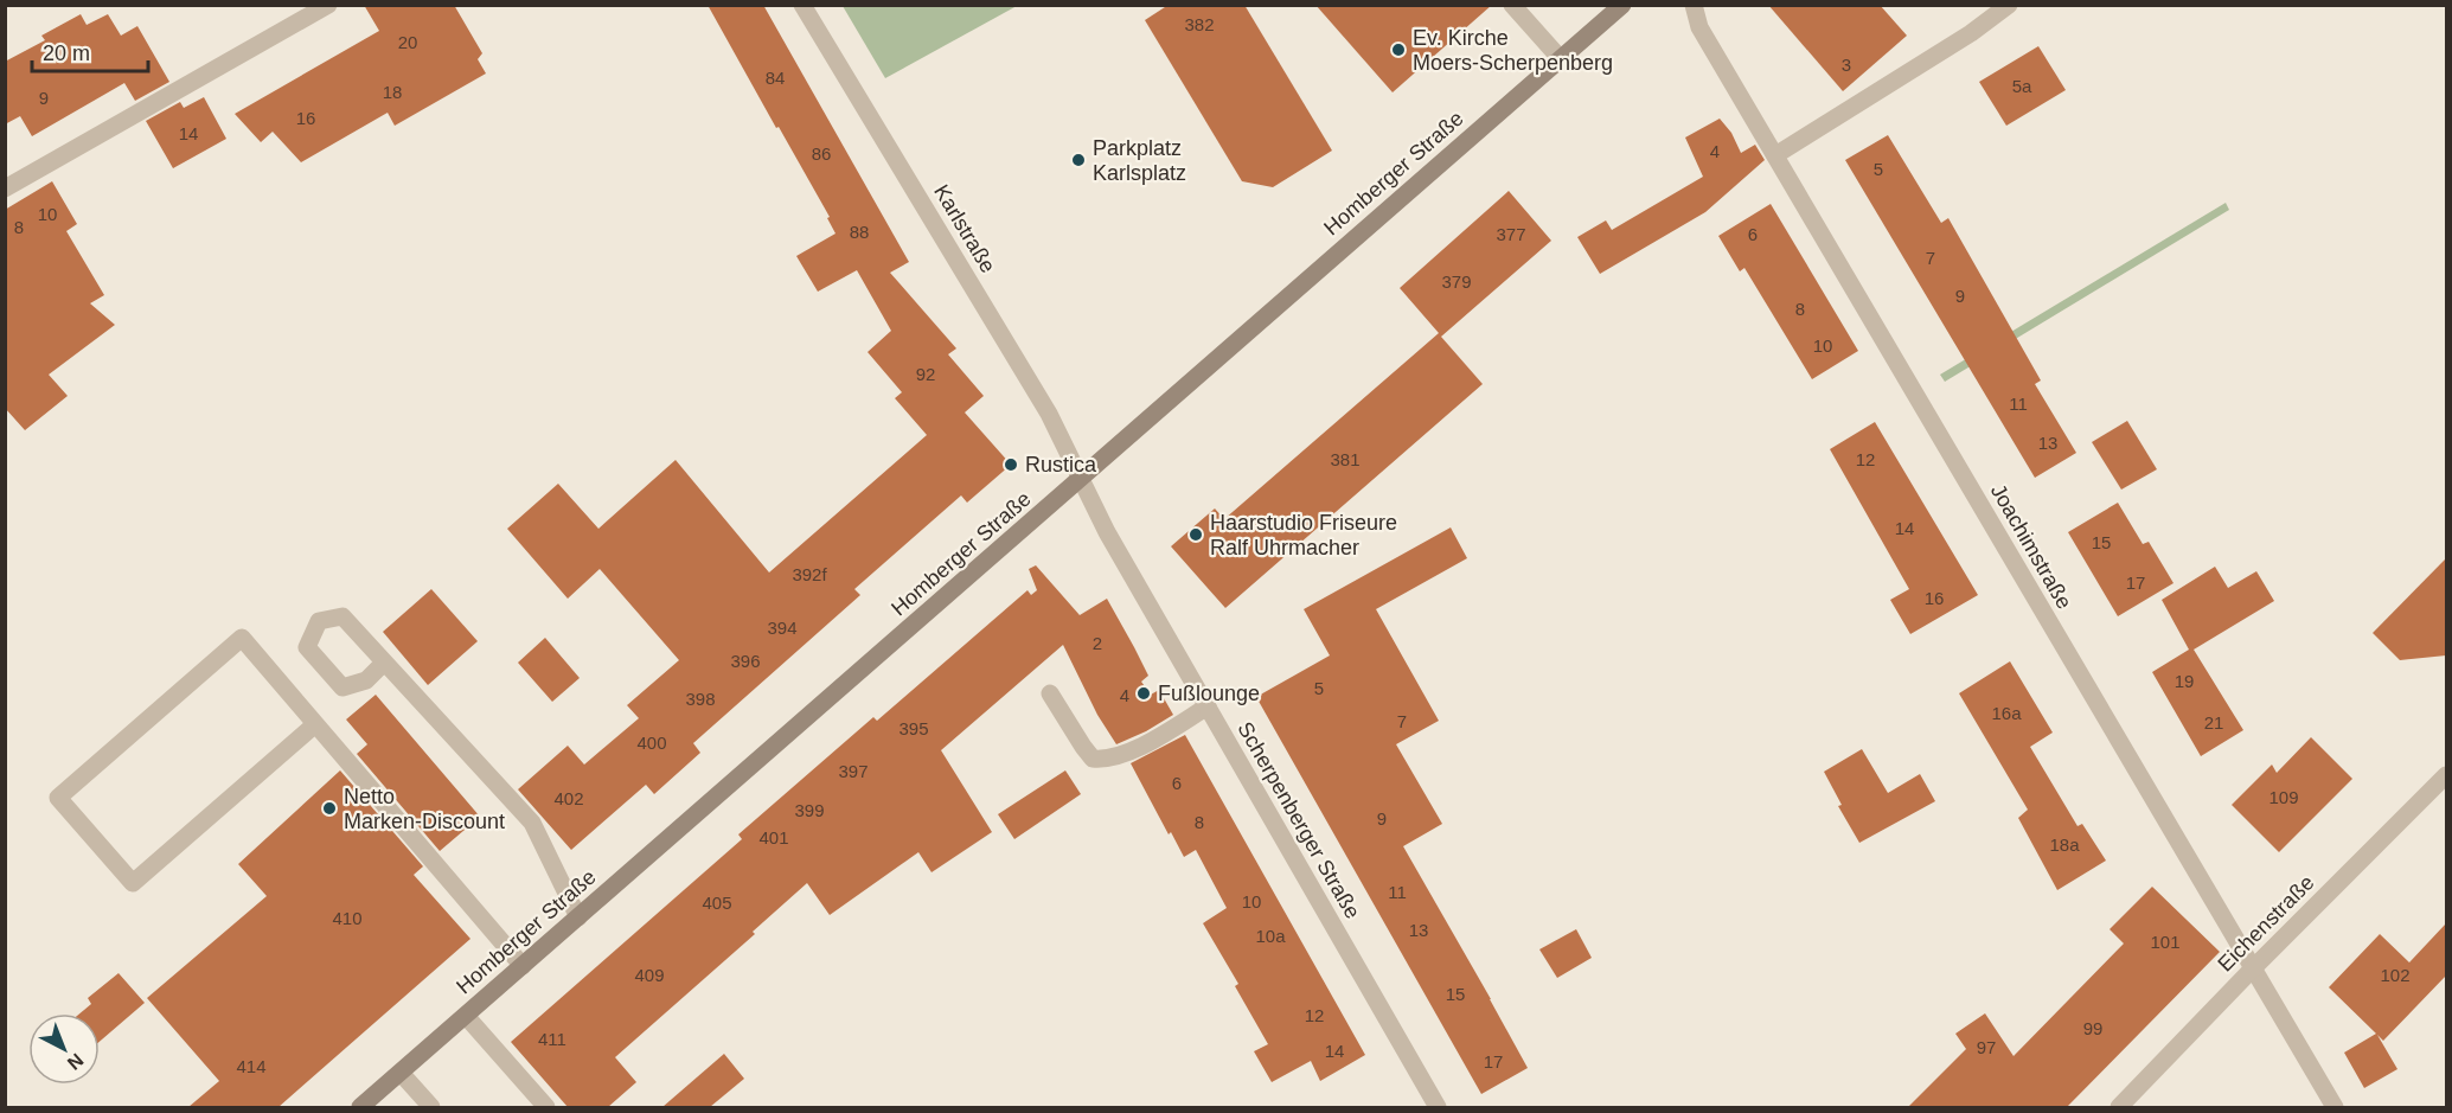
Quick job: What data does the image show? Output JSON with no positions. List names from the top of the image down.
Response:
{
  "streets": {
    "main road": ["Homberger Straße"],
    "street": [
      "Karlstraße",
      "Joachimstraße",
      "Scherpenberger Straße",
      "Eichenstraße"
    ]
  },
  "crossings": [
    ["Homberger Straße", "Karlstraße"],
    ["Homberger Straße", "Scherpenberger Straße"],
    ["Karlstraße", "Scherpenberger Straße"],
    ["Joachimstraße", "Eichenstraße"]
  ],
  "places": [
    "Ev. Kirche Moers-Scherpenberg",
    "Parkplatz Karlsplatz",
    "Rustica",
    "Haarstudio Friseure Ralf Uhrmacher",
    "Fußlounge",
    "Netto Marken-Discount"
  ],
  "house_numbers": [
    "382",
    "20",
    "3",
    "84",
    "5a",
    "18",
    "9",
    "16",
    "14",
    "4",
    "86",
    "5",
    "10",
    "8",
    "88",
    "377",
    "6",
    "7",
    "379",
    "9",
    "8",
    "10",
    "92",
    "11",
    "13",
    "381",
    "12",
    "14",
    "15",
    "392f",
    "17",
    "16",
    "394",
    "2",
    "396",
    "19",
    "5",
    "4",
    "398",
    "16a",
    "7",
    "21",
    "395",
    "400",
    "397",
    "6",
    "109",
    "402",
    "399",
    "9",
    "8",
    "401",
    "18a",
    "11",
    "10",
    "405",
    "410",
    "13",
    "10a",
    "101",
    "409",
    "102",
    "15",
    "12",
    "99",
    "411",
    "97",
    "14",
    "17",
    "414"
  ],
  "scale_bar": "20 m",
  "north": "bottom right"
}
